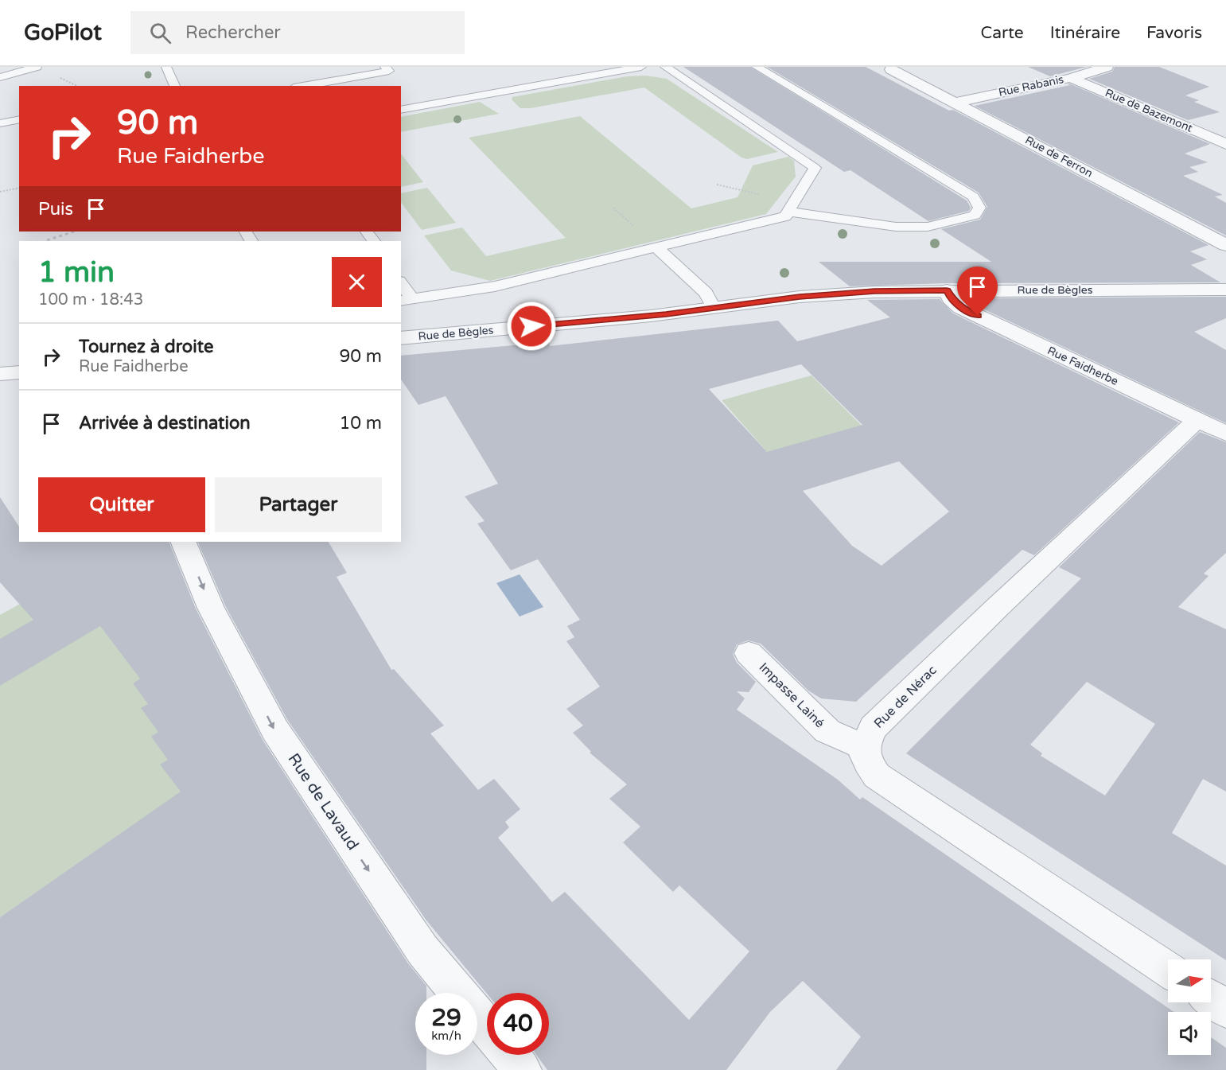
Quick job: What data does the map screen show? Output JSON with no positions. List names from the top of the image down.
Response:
{
  "streets": {
    "street": [
      "Rue Rabanis",
      "Rue de Bazemont",
      "Rue de Ferron",
      "Rue de Bègles",
      "Rue Faidherbe",
      "Impasse Lainé",
      "Rue de Nérac",
      "Rue de Lavaud"
    ]
  },
  "crossings": [
    ["Rue Rabanis", "Rue de Bazemont"],
    ["Rue Rabanis", "Rue de Ferron"],
    ["Rue de Bègles", "Rue Faidherbe"],
    ["Rue Faidherbe", "Rue de Nérac"],
    ["Impasse Lainé", "Rue de Nérac"]
  ],
  "one_way": ["Rue de Lavaud"],
  "north": "right",
  "page": {
    "header": "GoPilot",
    "search": "Rechercher",
    "nav": ["Carte", "Itinéraire", "Favoris"],
    "turn": ["90 m", "Rue Faidherbe"],
    "then": "Puis",
    "heading": ["1 min", "100 m · 18:43"],
    "list": [
      {
        "name": "Tournez à droite",
        "note": "Rue Faidherbe",
        "value": "90 m"
      },
      {
        "name": "Arrivée à destination",
        "value": "10 m"
      }
    ],
    "buttons": ["Quitter", "Partager"],
    "speed": "29 km/h",
    "limit": "40"
  }
}
